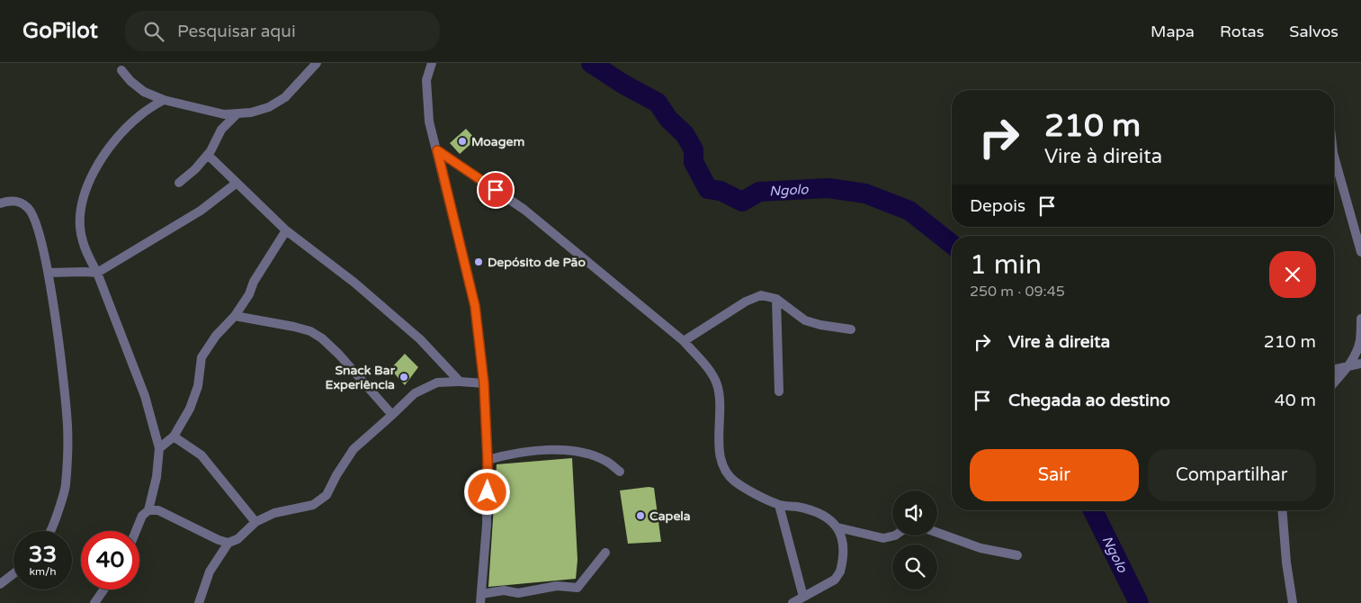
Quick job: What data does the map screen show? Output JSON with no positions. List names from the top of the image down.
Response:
{
  "water": ["Ngolo"],
  "places": [
    "Moagem",
    "Depósito de Pão",
    "Snack Bar Experiência",
    "Capela"
  ],
  "page": {
    "header": "GoPilot",
    "search": "Pesquisar aqui",
    "nav": ["Mapa", "Rotas", "Salvos"],
    "turn": ["210 m", "Vire à direita"],
    "then": "Depois",
    "heading": ["1 min", "250 m · 09:45"],
    "list": [
      {
        "name": "Vire à direita",
        "value": "210 m"
      },
      {
        "name": "Chegada ao destino",
        "value": "40 m"
      }
    ],
    "buttons": ["Sair", "Compartilhar"],
    "speed": "33 km/h",
    "limit": "40"
  }
}
